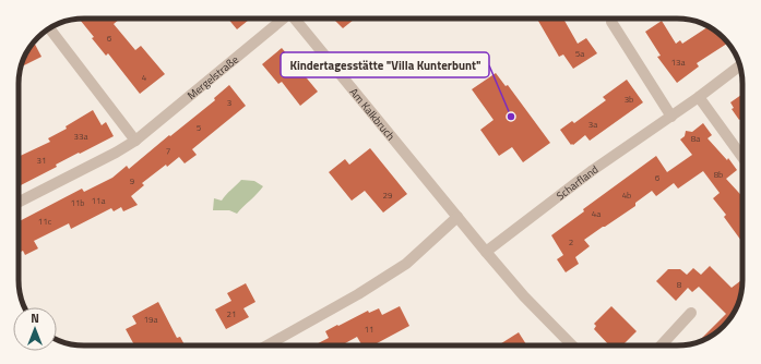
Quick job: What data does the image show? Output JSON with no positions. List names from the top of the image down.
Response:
{
  "streets": {
    "street": ["Mergelstraße", "Am Kalkbruch", "Scharfland"]
  },
  "crossings": [
    ["Am Kalkbruch", "Scharfland"]
  ],
  "places": ["Kindertagesstätte \"Villa Kunterbunt\""],
  "house_numbers": [
    "6",
    "5a",
    "13a",
    "4",
    "3b",
    "3",
    "3a",
    "5",
    "33a",
    "8a",
    "7",
    "31",
    "8b",
    "6",
    "9",
    "29",
    "4b",
    "11a",
    "11b",
    "4a",
    "11c",
    "2",
    "8",
    "21",
    "19a",
    "11"
  ],
  "north": "top"
}
